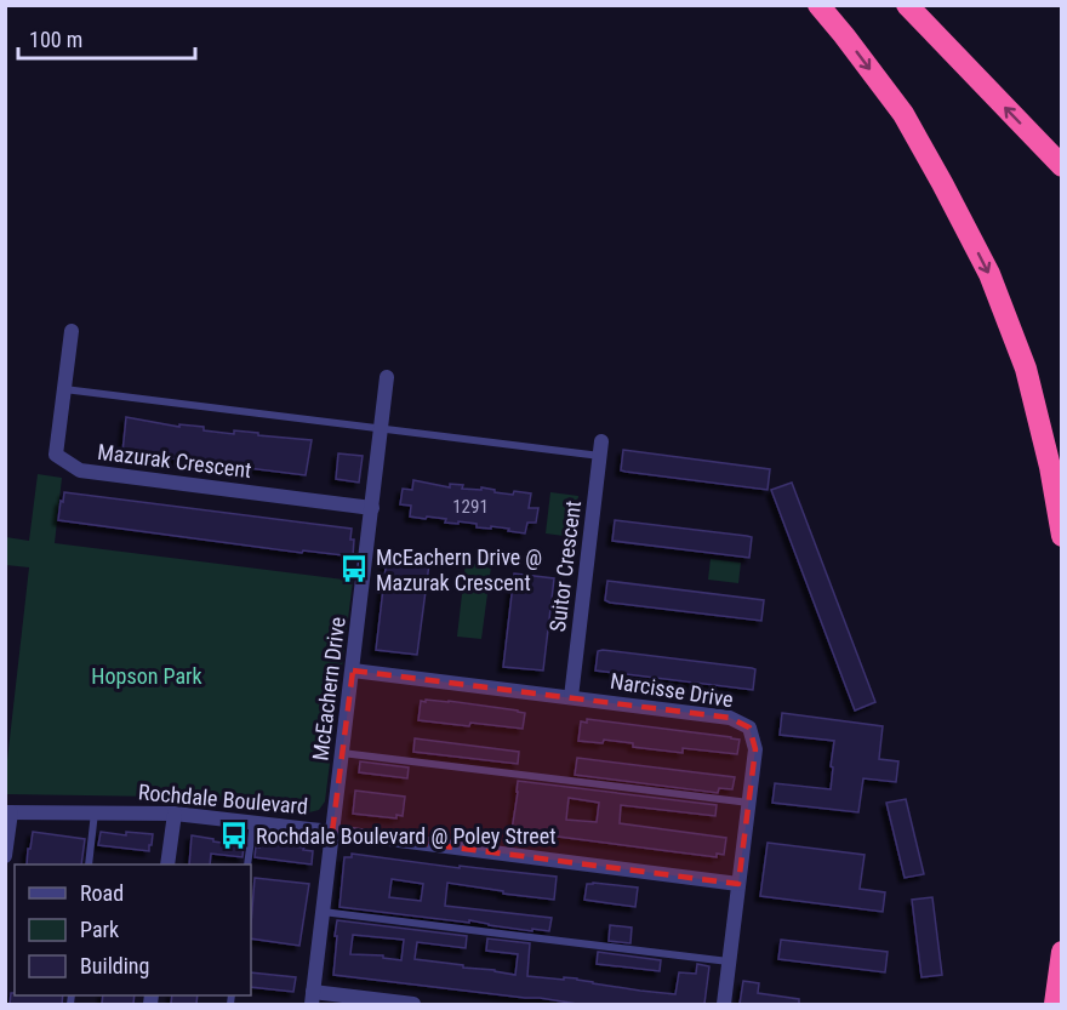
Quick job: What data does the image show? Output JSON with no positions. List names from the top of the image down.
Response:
{
  "streets": {
    "street": [
      "Mazurak Crescent",
      "Suitor Crescent",
      "McEachern Drive",
      "Narcisse Drive",
      "Rochdale Boulevard"
    ]
  },
  "crossings": [
    ["Mazurak Crescent", "McEachern Drive"],
    ["Suitor Crescent", "Narcisse Drive"],
    ["McEachern Drive", "Narcisse Drive"],
    ["McEachern Drive", "Rochdale Boulevard"],
    ["Narcisse Drive", "Rochdale Boulevard"]
  ],
  "parks": ["Hopson Park"],
  "places": {
    "bus stop": ["McEachern Drive @ Mazurak Crescent", "Rochdale Boulevard @ Poley Street"]
  },
  "house_numbers": ["1291"],
  "legend": ["Road", "Park", "Building"],
  "scale_bar": "100 m"
}
